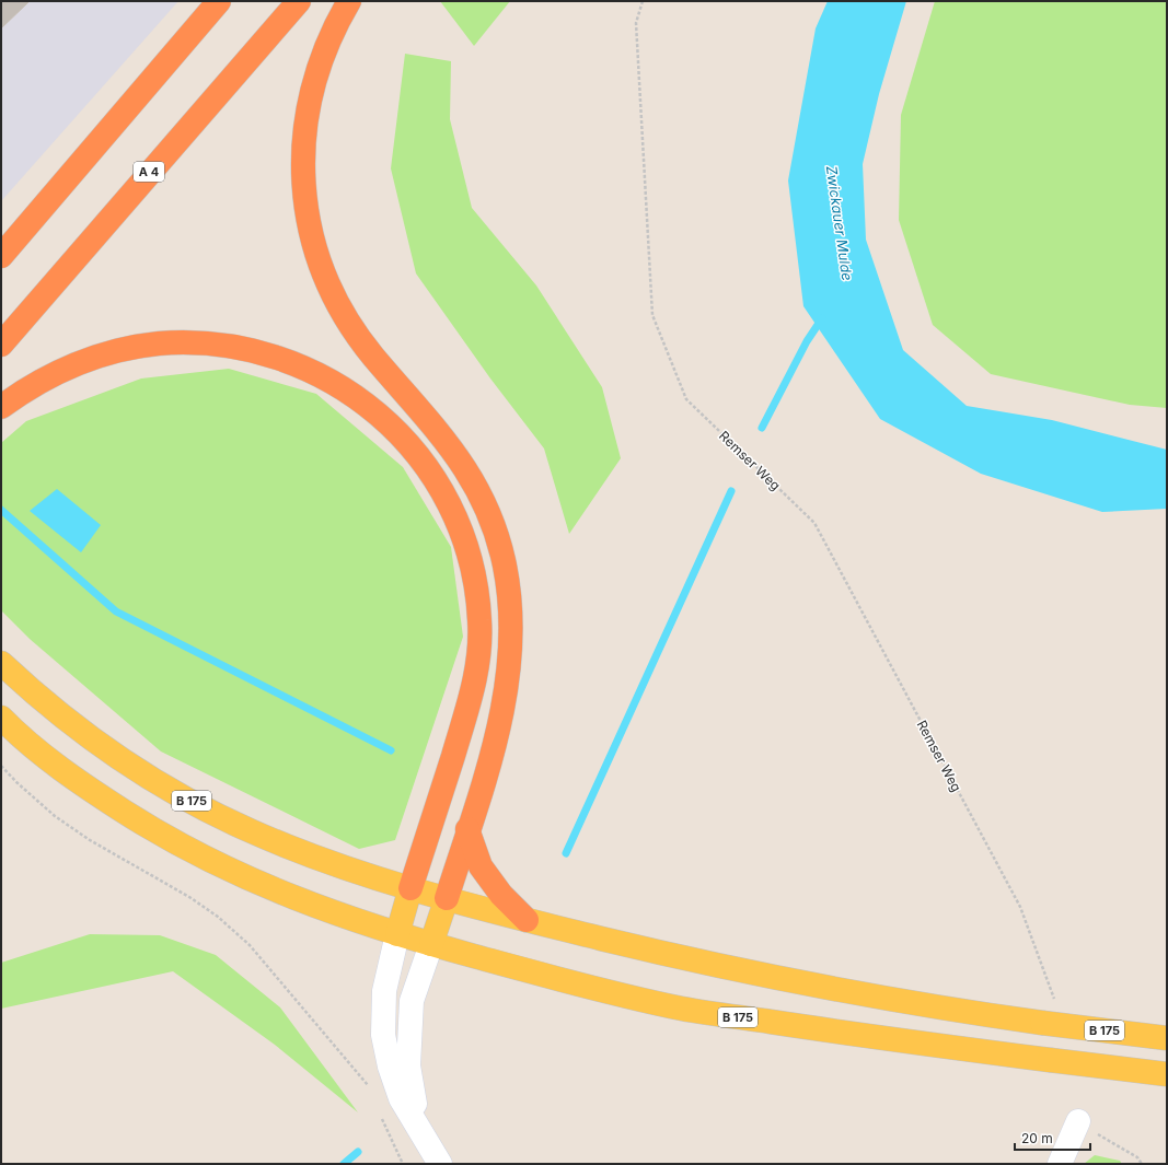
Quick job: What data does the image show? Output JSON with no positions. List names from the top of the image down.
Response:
{
  "streets": {
    "highway": ["A 4"],
    "main road": ["B 175"],
    "path": ["Remser Weg"]
  },
  "water": ["Zwickauer Mulde"],
  "scale_bar": "20 m"
}
